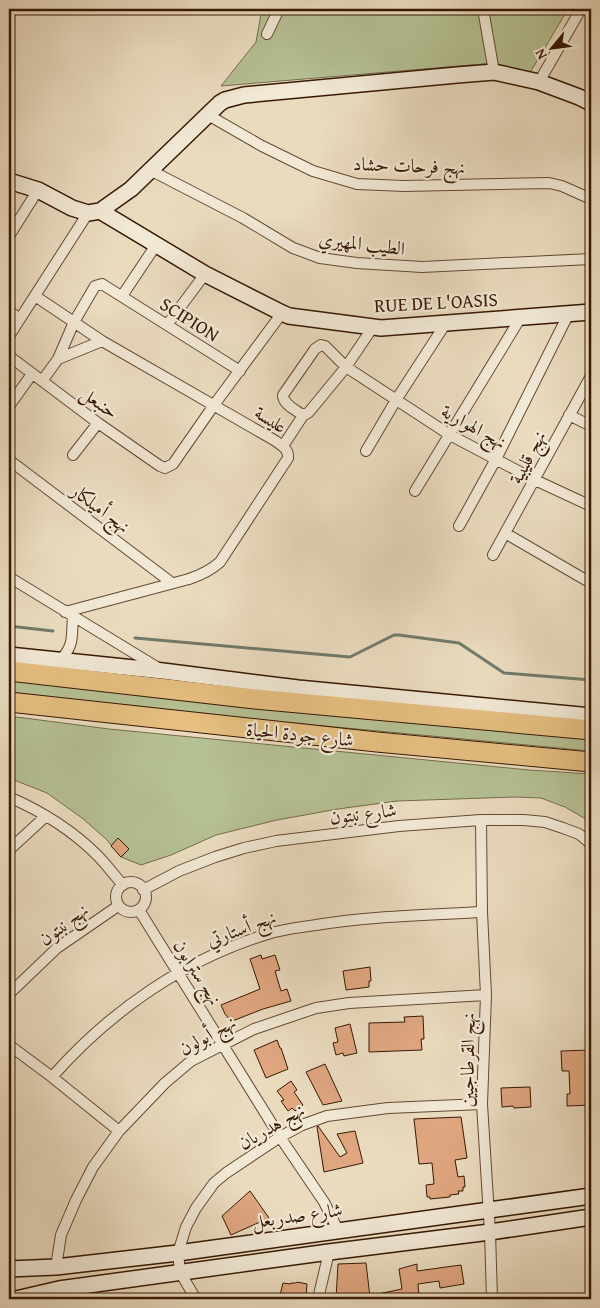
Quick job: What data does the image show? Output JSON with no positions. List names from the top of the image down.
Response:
{
  "streets": {
    "highway": ["شارع جودة الحياة"],
    "street": [
      "نهج فرحات حشاد",
      "الطيب المهيري",
      "RUE DE L'OASIS",
      "SCIPION",
      "حنبعل",
      "عليسة",
      "نهج الهوارية",
      "نهج قليبية",
      "نهج أميلكار",
      "شارع نبتون",
      "نهج نبتون",
      "نهج أستارتي",
      "نهج سترابون",
      "نهج أبولون",
      "نهج القرطاجيين",
      "نهج هدريان",
      "شارع صدربعل"
    ]
  },
  "crossings": [
    ["SCIPION", "عليسة"],
    ["حنبعل", "عليسة"],
    ["عليسة", "نهج أميلكار"],
    ["نهج الهوارية", "نهج قليبية"],
    ["شارع نبتون", "نهج نبتون"],
    ["شارع نبتون", "نهج سترابون"],
    ["شارع نبتون", "نهج القرطاجيين"],
    ["نهج نبتون", "نهج سترابون"],
    ["نهج أستارتي", "نهج سترابون"],
    ["نهج أستارتي", "نهج القرطاجيين"],
    ["نهج سترابون", "نهج أبولون"],
    ["نهج سترابون", "نهج هدريان"],
    ["نهج سترابون", "شارع صدربعل"],
    ["نهج أبولون", "نهج القرطاجيين"],
    ["نهج أبولون", "شارع صدربعل"],
    ["نهج القرطاجيين", "نهج هدريان"],
    ["نهج القرطاجيين", "شارع صدربعل"],
    ["نهج هدريان", "شارع صدربعل"]
  ],
  "north": "bottom left"
}
